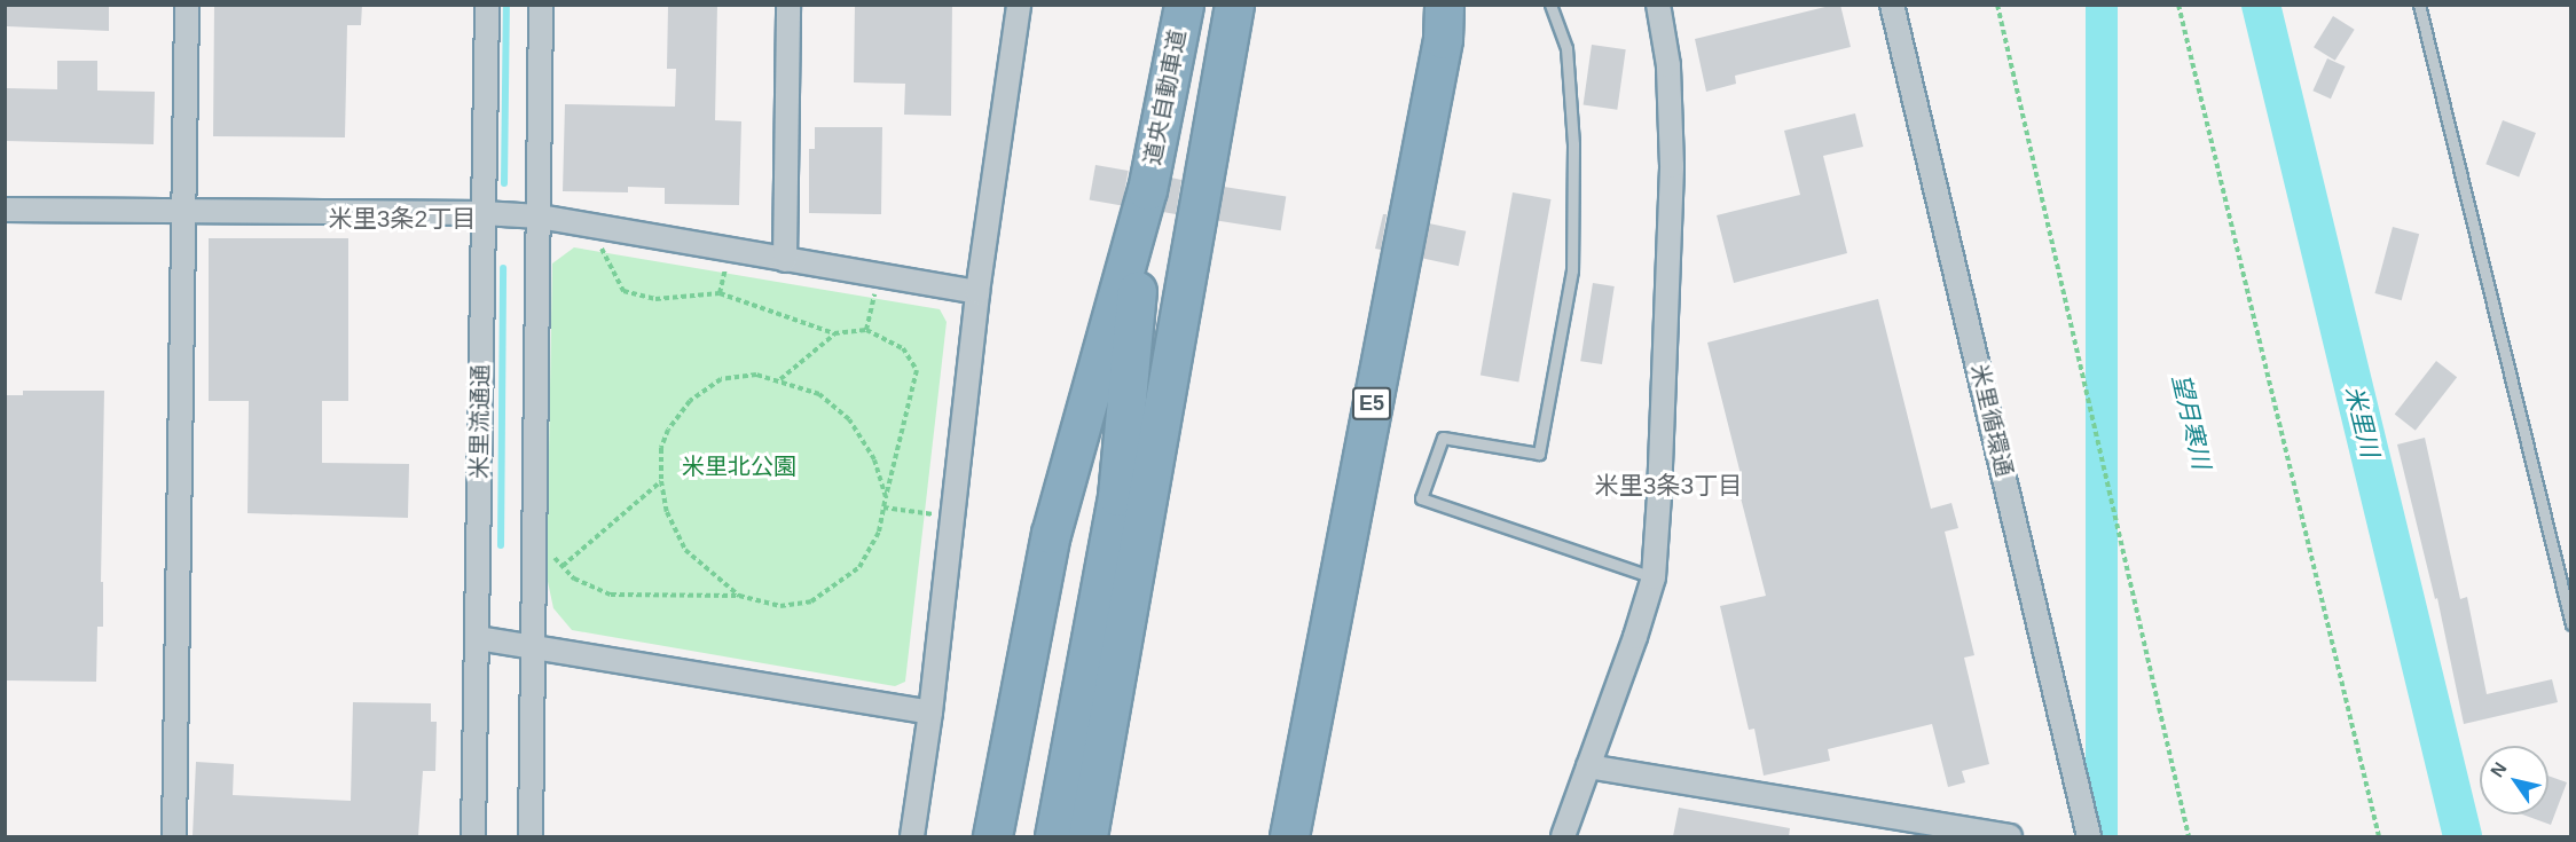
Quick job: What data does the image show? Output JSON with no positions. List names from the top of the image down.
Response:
{
  "streets": {
    "highway": ["道央自動車道", "E5"],
    "street": ["米里循環通", "米里流通通"]
  },
  "districts": ["米里3条2丁目", "米里3条3丁目"],
  "water": ["望月寒川", "米里川"],
  "parks": ["米里北公園"],
  "north": "top left"
}
